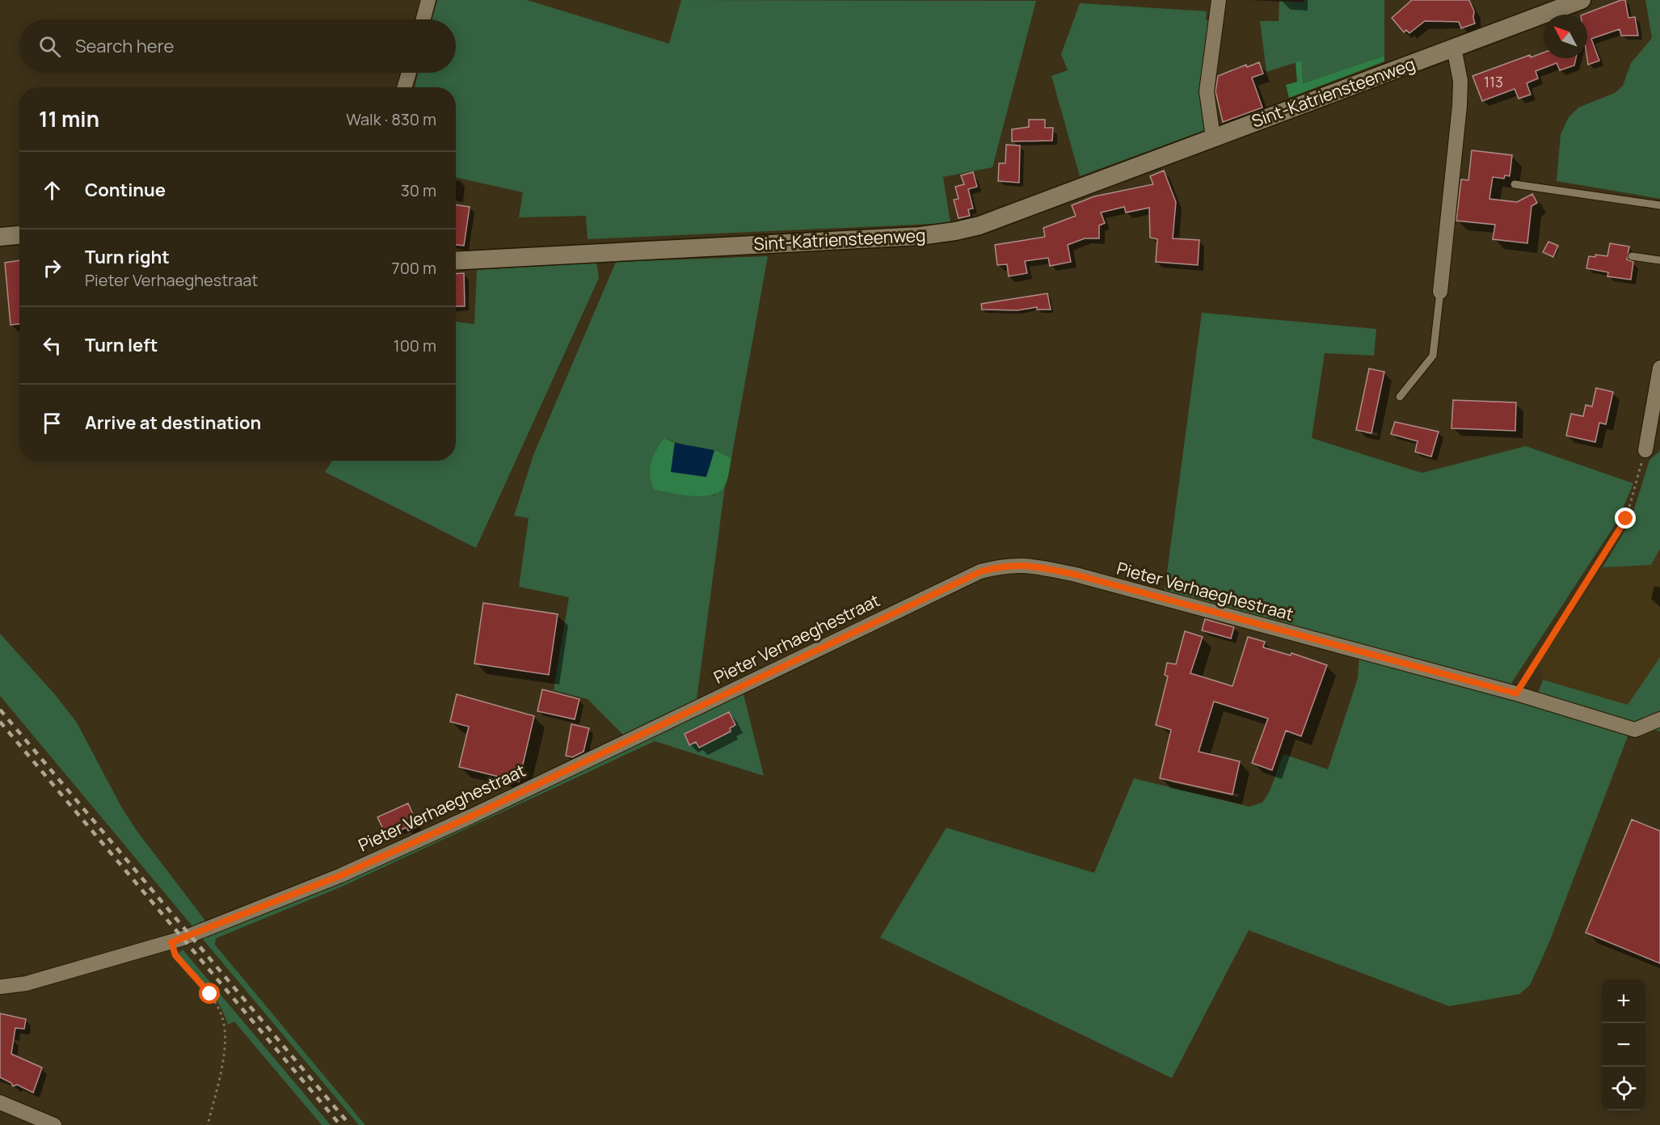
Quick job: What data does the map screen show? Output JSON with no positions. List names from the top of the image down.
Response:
{
  "streets": {
    "street": ["Sint-Katriensteenweg", "Pieter Verhaeghestraat"]
  },
  "house_numbers": ["113"],
  "north": "top left",
  "page": {
    "search": "Search here",
    "heading": ["11 min", "Walk · 830 m"],
    "list": [
      ["Continue", "30 m"],
      ["Turn right", "Pieter Verhaeghestraat", "700 m"],
      ["Turn left", "100 m"],
      "Arrive at destination"
    ],
    "map_buttons": ["+", "−"]
  }
}
